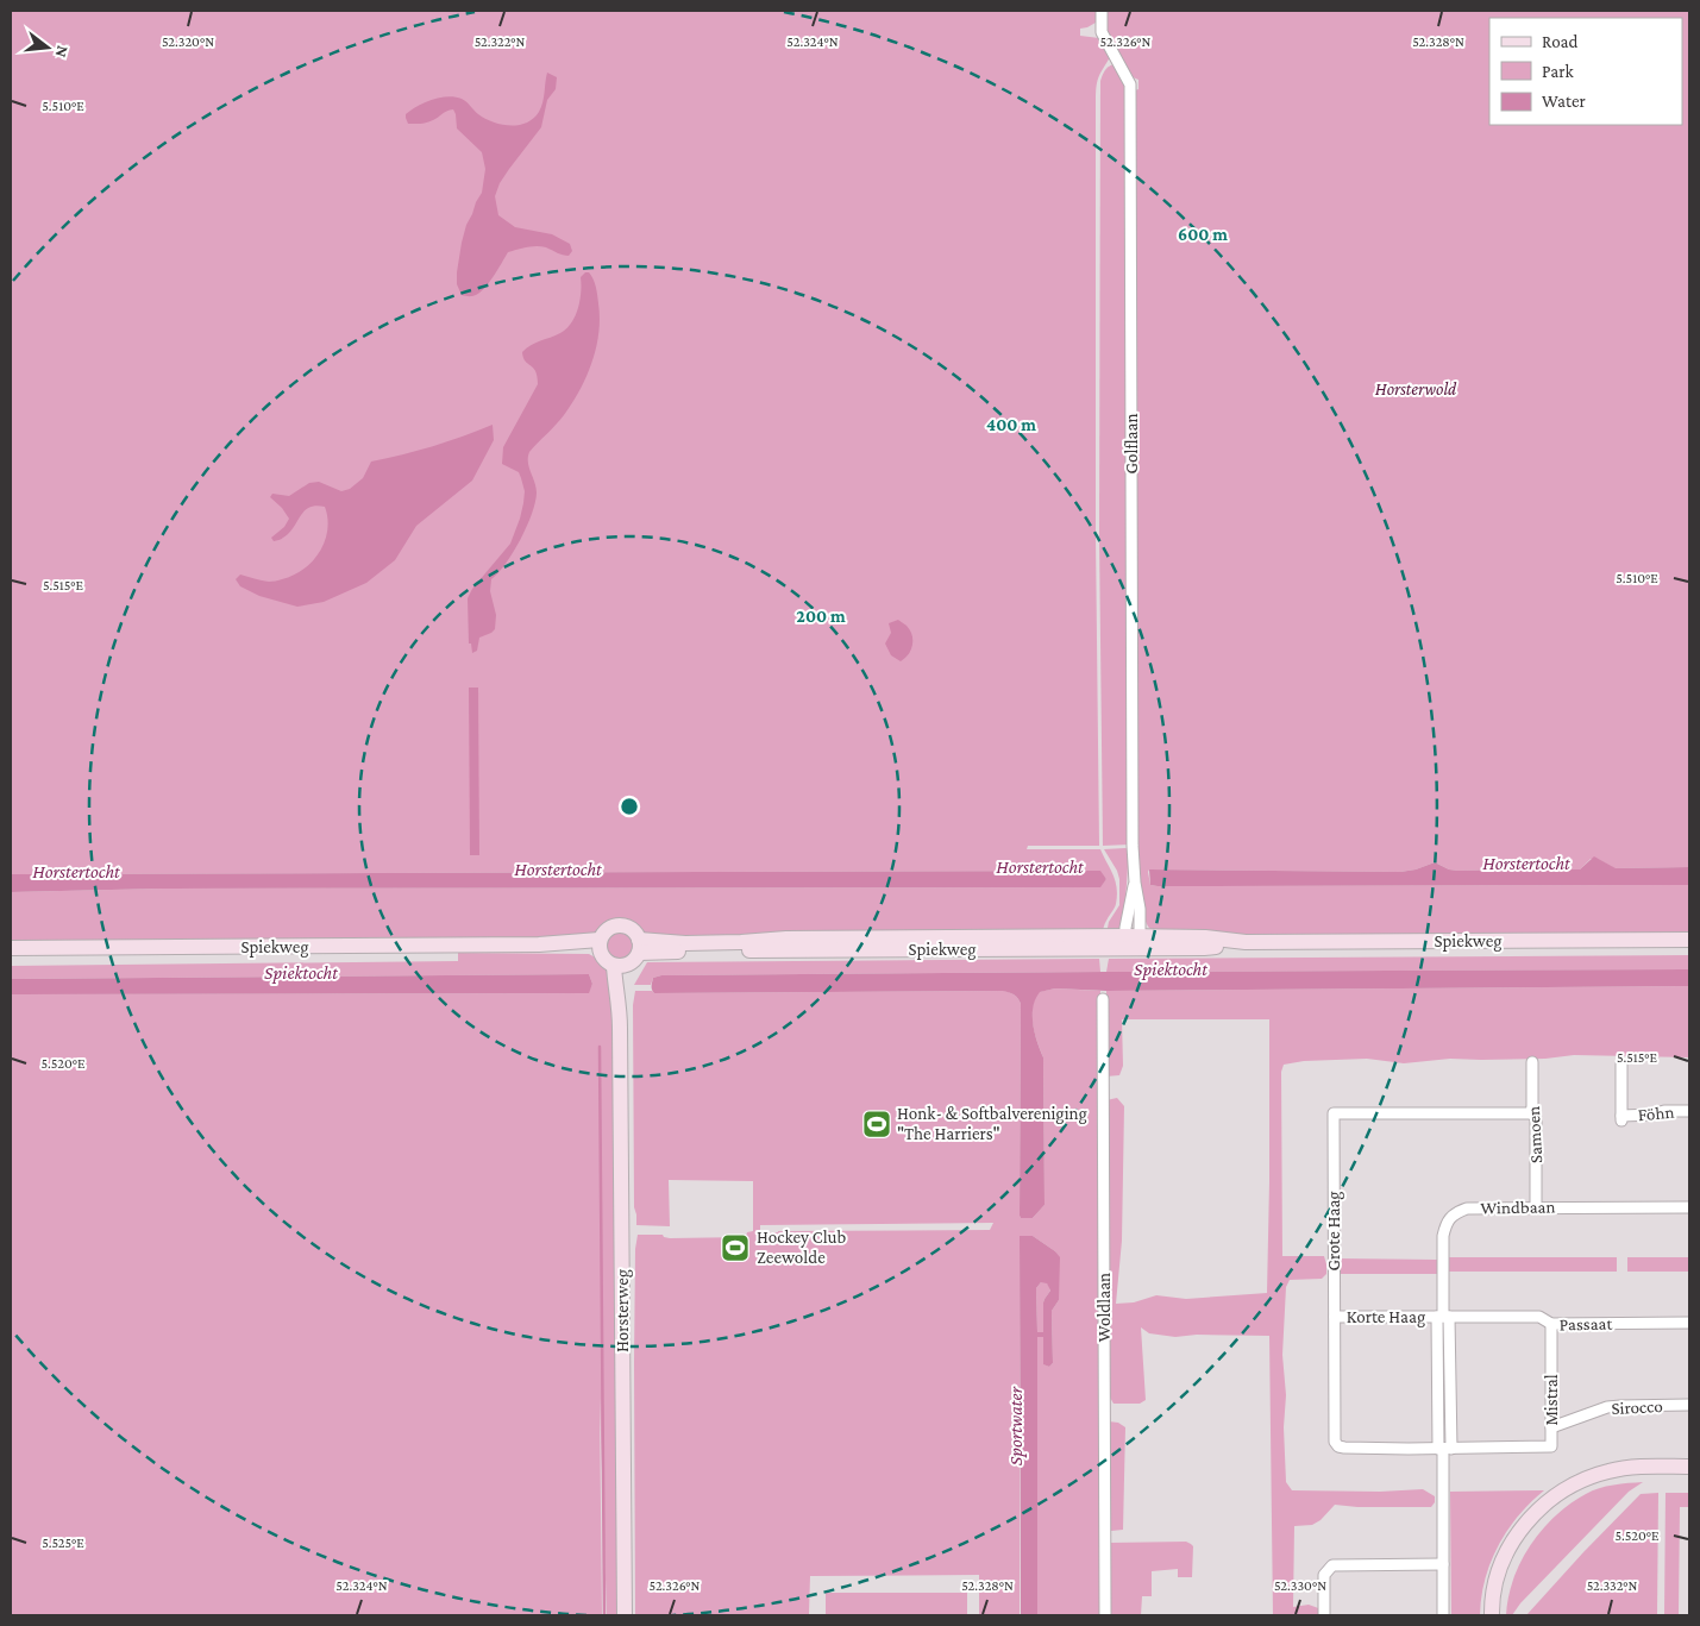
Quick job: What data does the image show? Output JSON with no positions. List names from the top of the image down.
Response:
{
  "streets": {
    "main road": ["Spiekweg", "Horsterweg"],
    "street": [
      "Golflaan",
      "Föhn",
      "Samoen",
      "Windbaan",
      "Grote Haag",
      "Woldlaan",
      "Korte Haag",
      "Passaat",
      "Mistral",
      "Sirocco"
    ]
  },
  "crossings": [
    ["Golflaan", "Spiekweg"],
    ["Spiekweg", "Horsterweg"],
    ["Samoen", "Windbaan"],
    ["Samoen", "Grote Haag"],
    ["Windbaan", "Grote Haag"],
    ["Windbaan", "Korte Haag"],
    ["Windbaan", "Passaat"],
    ["Windbaan", "Mistral"],
    ["Grote Haag", "Korte Haag"],
    ["Grote Haag", "Mistral"],
    ["Korte Haag", "Passaat"],
    ["Passaat", "Mistral"],
    ["Mistral", "Sirocco"]
  ],
  "water": ["Horstertocht", "Spiektocht", "Sportwater"],
  "parks": ["Horsterwold"],
  "places": {
    "sports": ["Honk- & Softbalvereniging \"The Harriers\"", "Hockey Club Zeewolde"]
  },
  "legend": ["Road", "Park", "Water"],
  "north": "right",
  "coordinates": [
    "52.320°N",
    "52.322°N",
    "52.324°N",
    "52.326°N",
    "52.328°N",
    "5.510°E",
    "5.515°E",
    "5.520°E",
    "5.525°E",
    "52.330°N",
    "52.332°N"
  ],
  "rings": ["600 m", "400 m", "200 m"]
}
